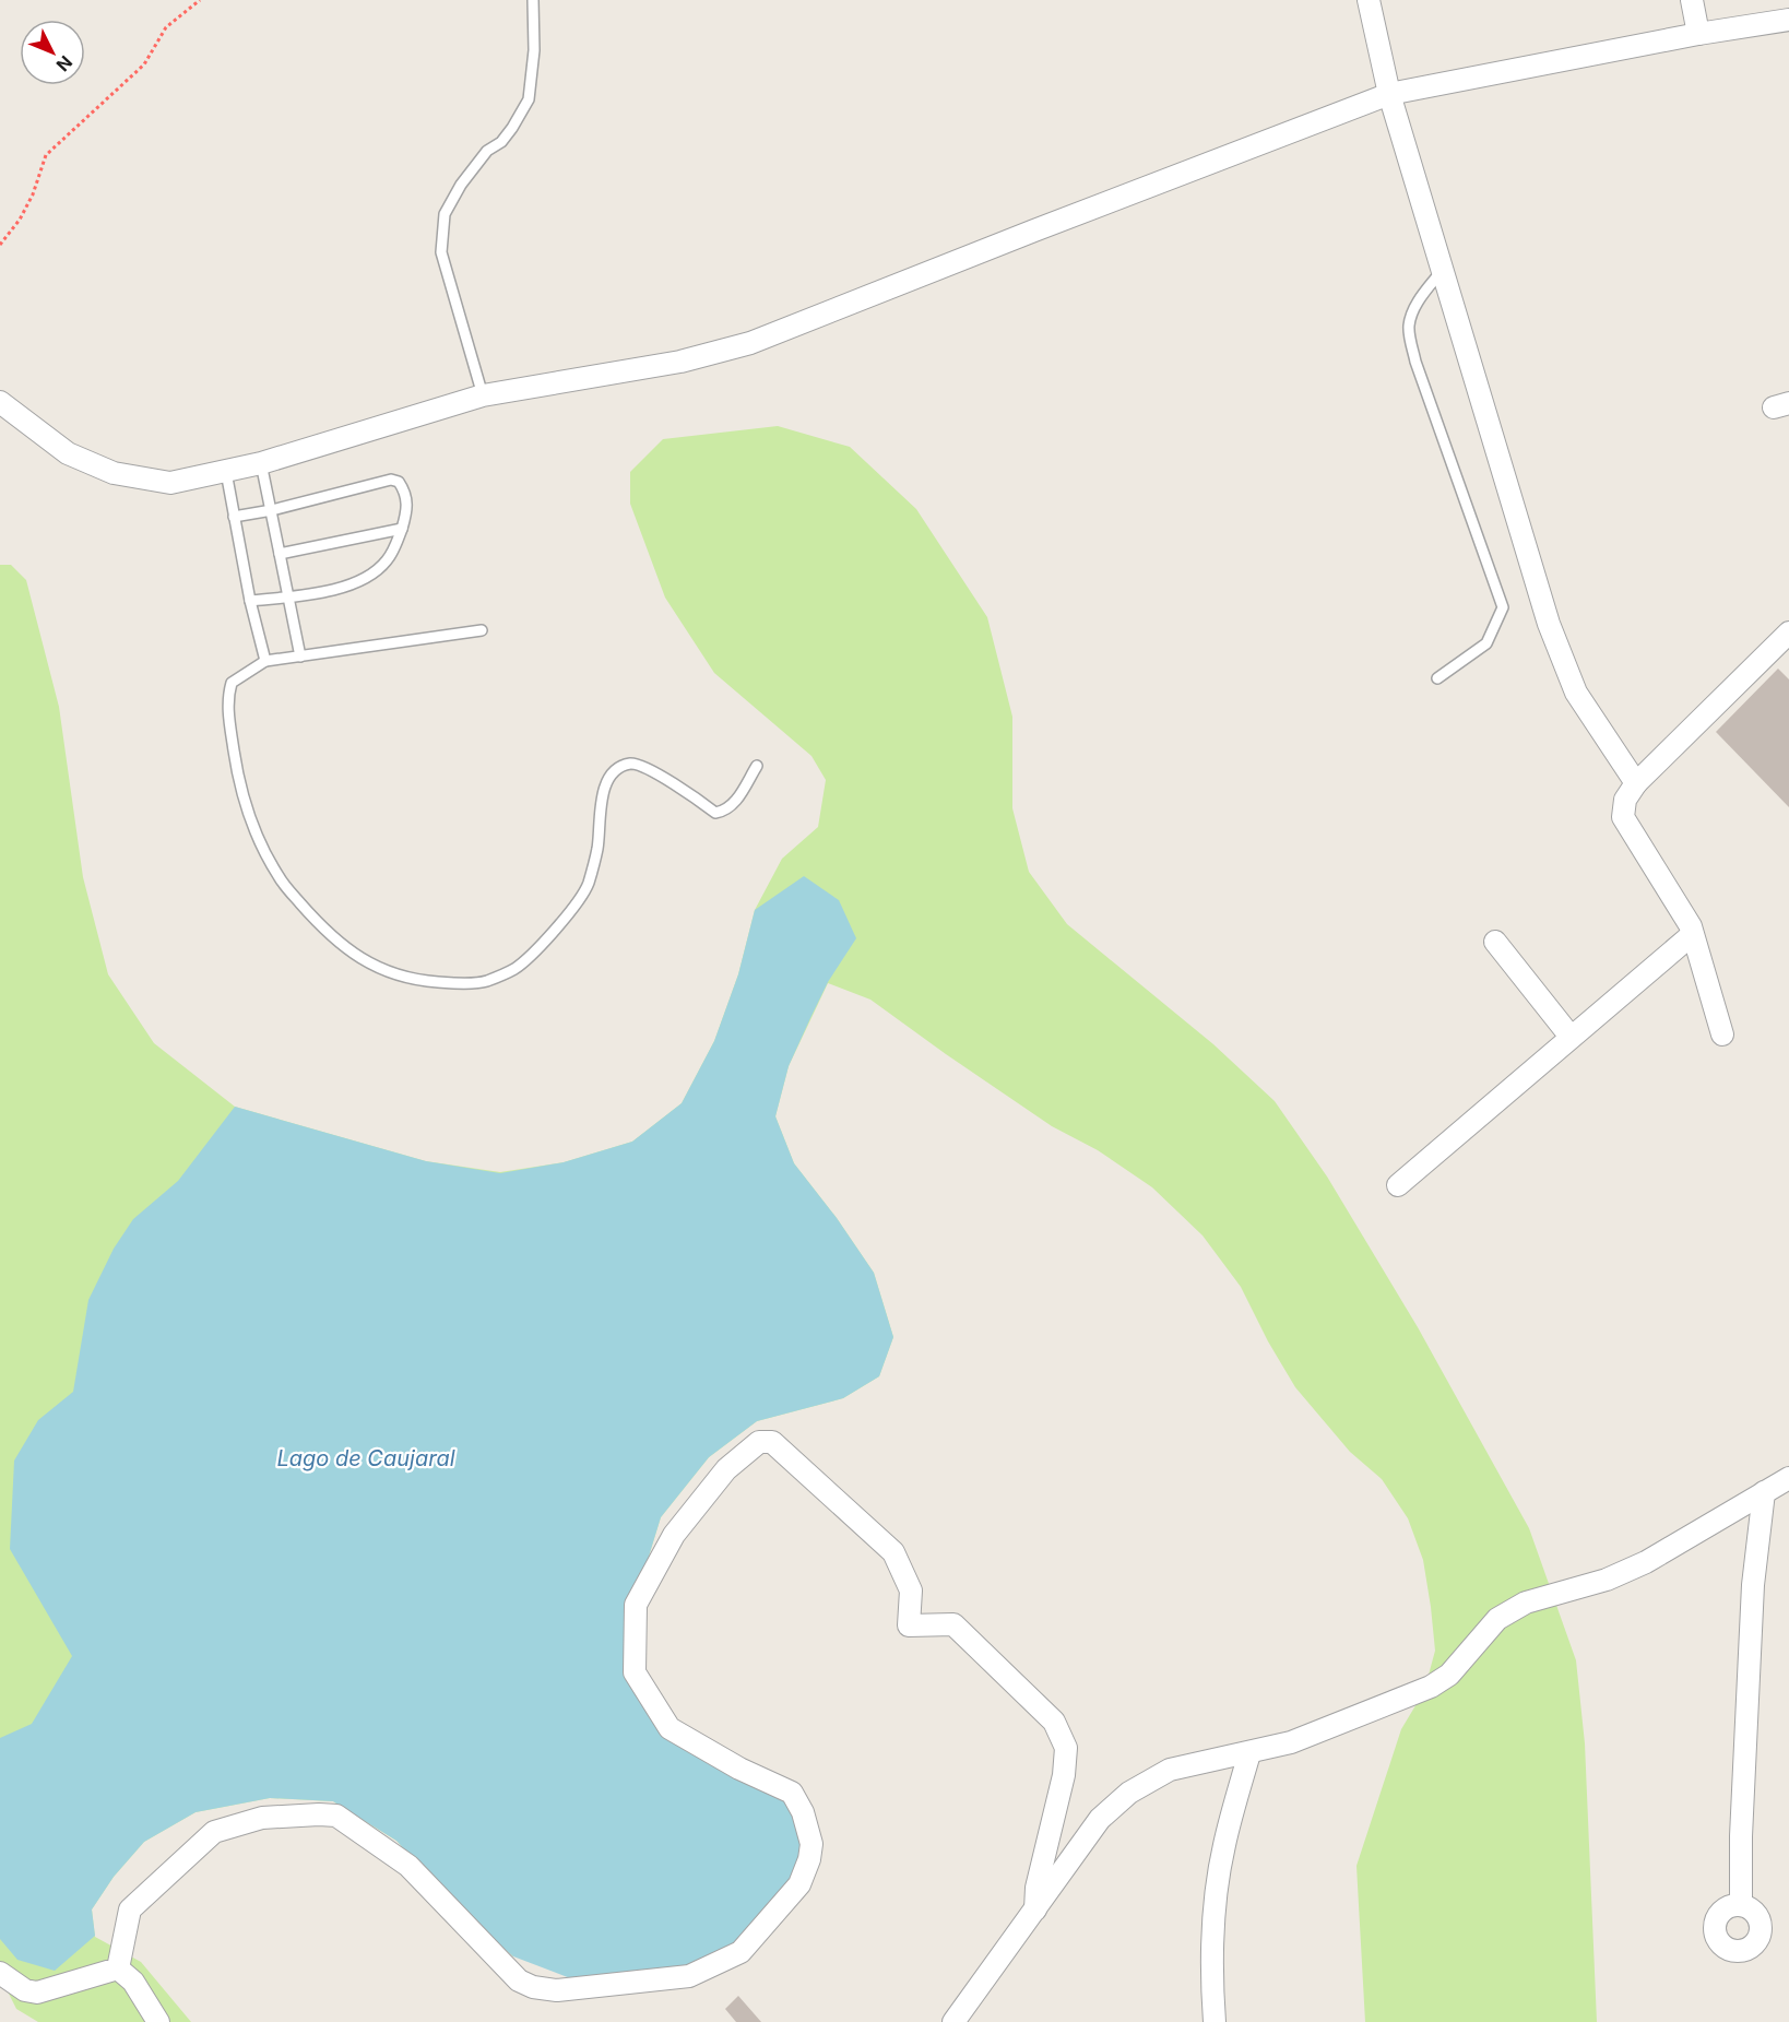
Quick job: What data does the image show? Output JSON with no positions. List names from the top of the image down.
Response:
{
  "water": ["Lago de Caujaral"],
  "north": "bottom right"
}
